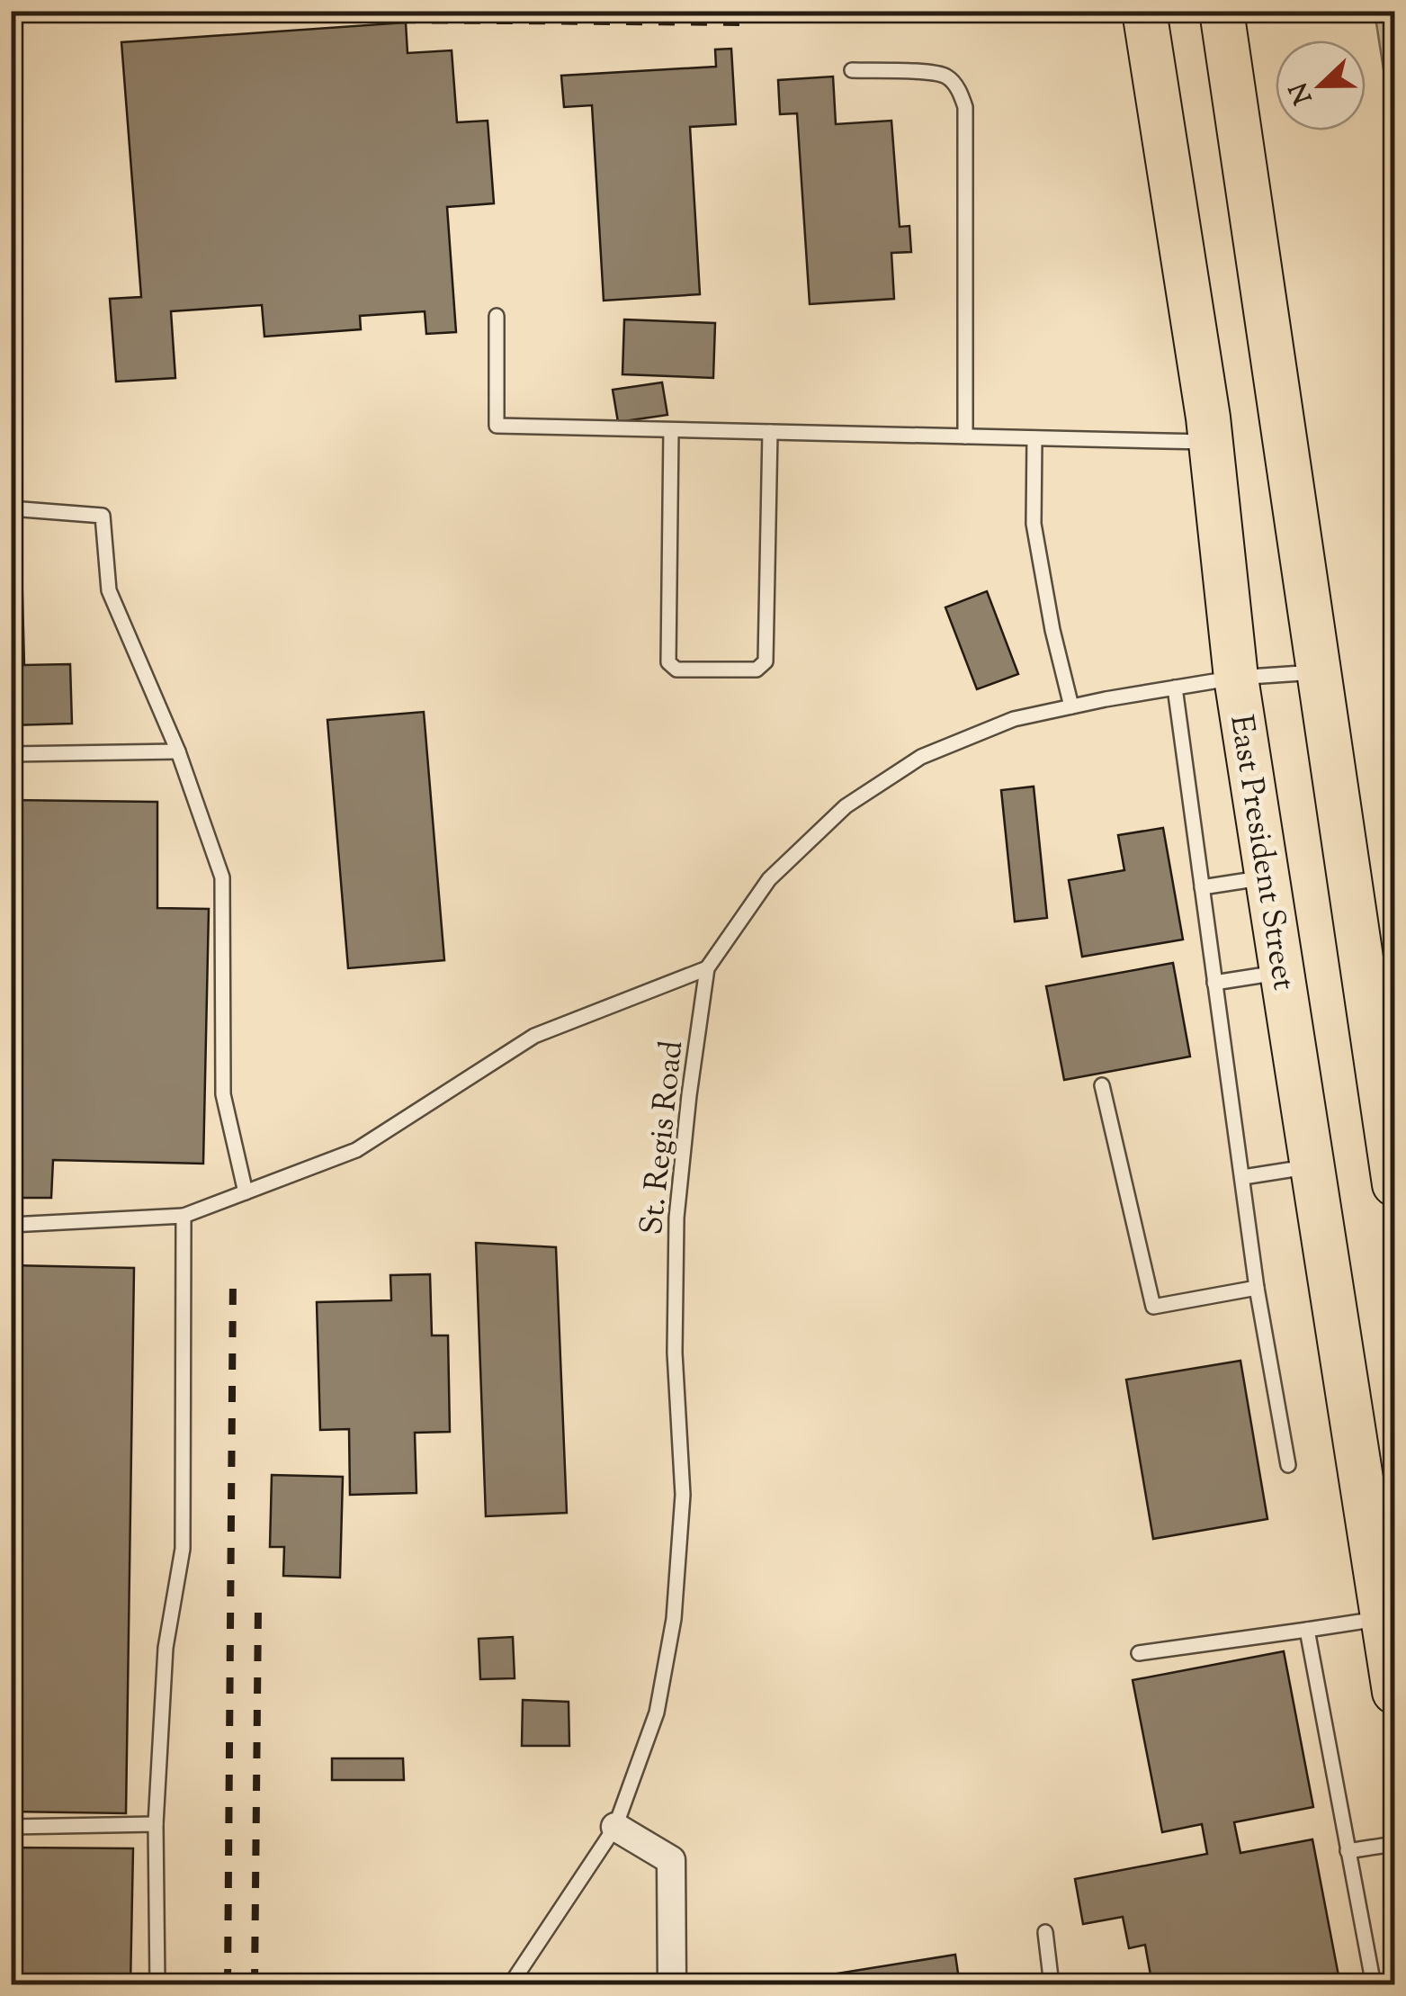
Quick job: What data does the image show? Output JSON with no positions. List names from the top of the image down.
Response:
{
  "streets": {
    "main road": ["East President Street"],
    "lane": ["St. Regis Road"]
  },
  "crossings": [
    ["East President Street", "St. Regis Road"]
  ],
  "north": "left"
}
